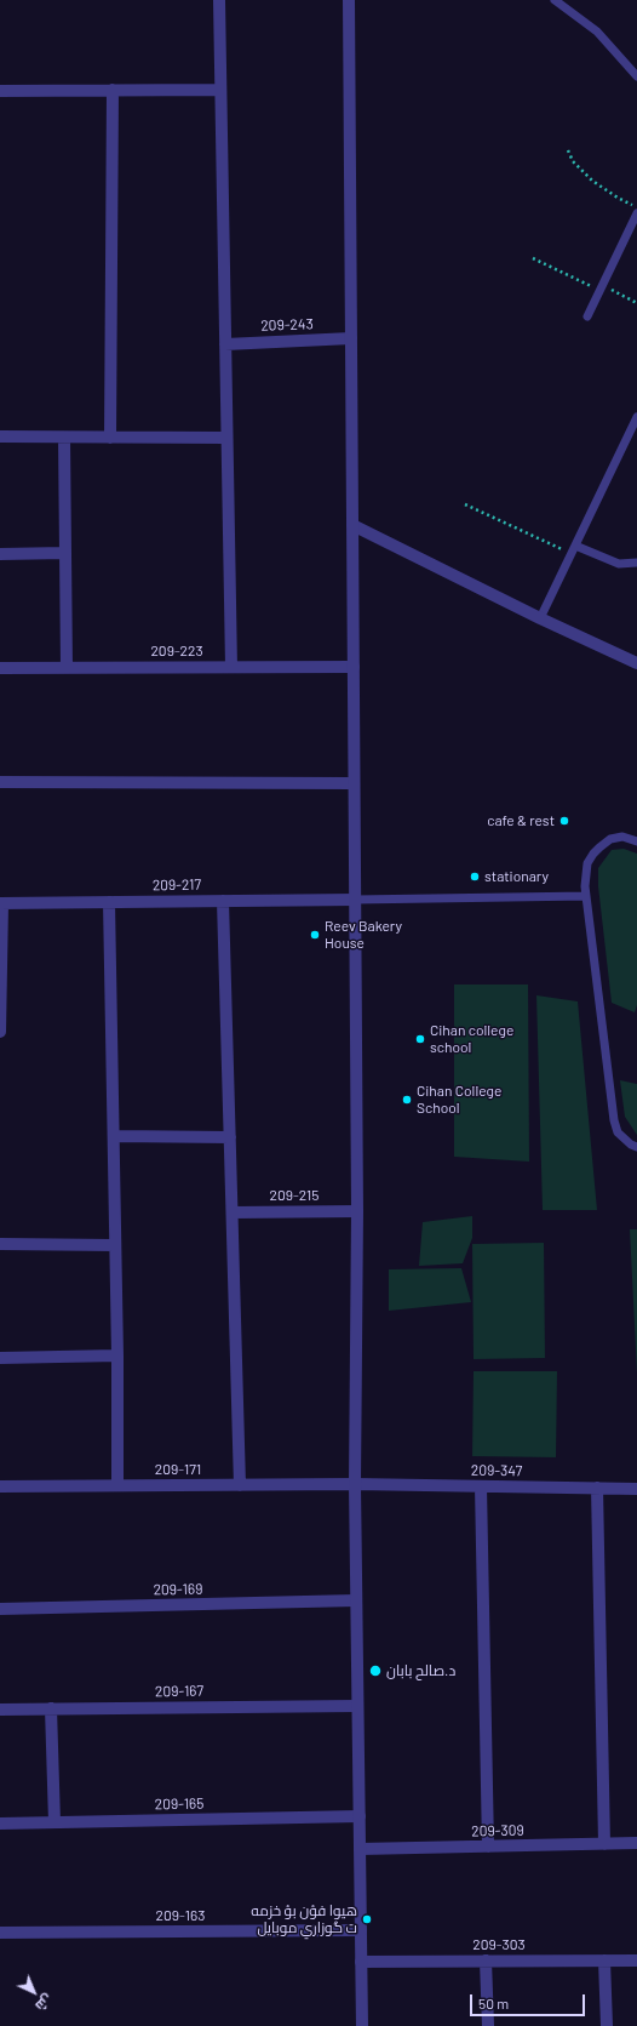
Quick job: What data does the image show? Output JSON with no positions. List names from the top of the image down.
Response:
{
  "streets": {
    "street": [
      "209-243",
      "209-223",
      "209-217",
      "209-215",
      "209-171",
      "209-347",
      "209-169",
      "209-167",
      "209-165",
      "209-309",
      "209-163",
      "209-303"
    ]
  },
  "crossings": [
    ["209-171", "209-347"]
  ],
  "places": [
    "cafe & rest",
    "stationary",
    "Reev Bakery House",
    "Cihan college school",
    "Cihan College School",
    "د.صالح بابان",
    "هيوا فؤن بؤ خزمه ت گوزاري موبايل"
  ],
  "scale_bar": "50 m",
  "north": "bottom right"
}
